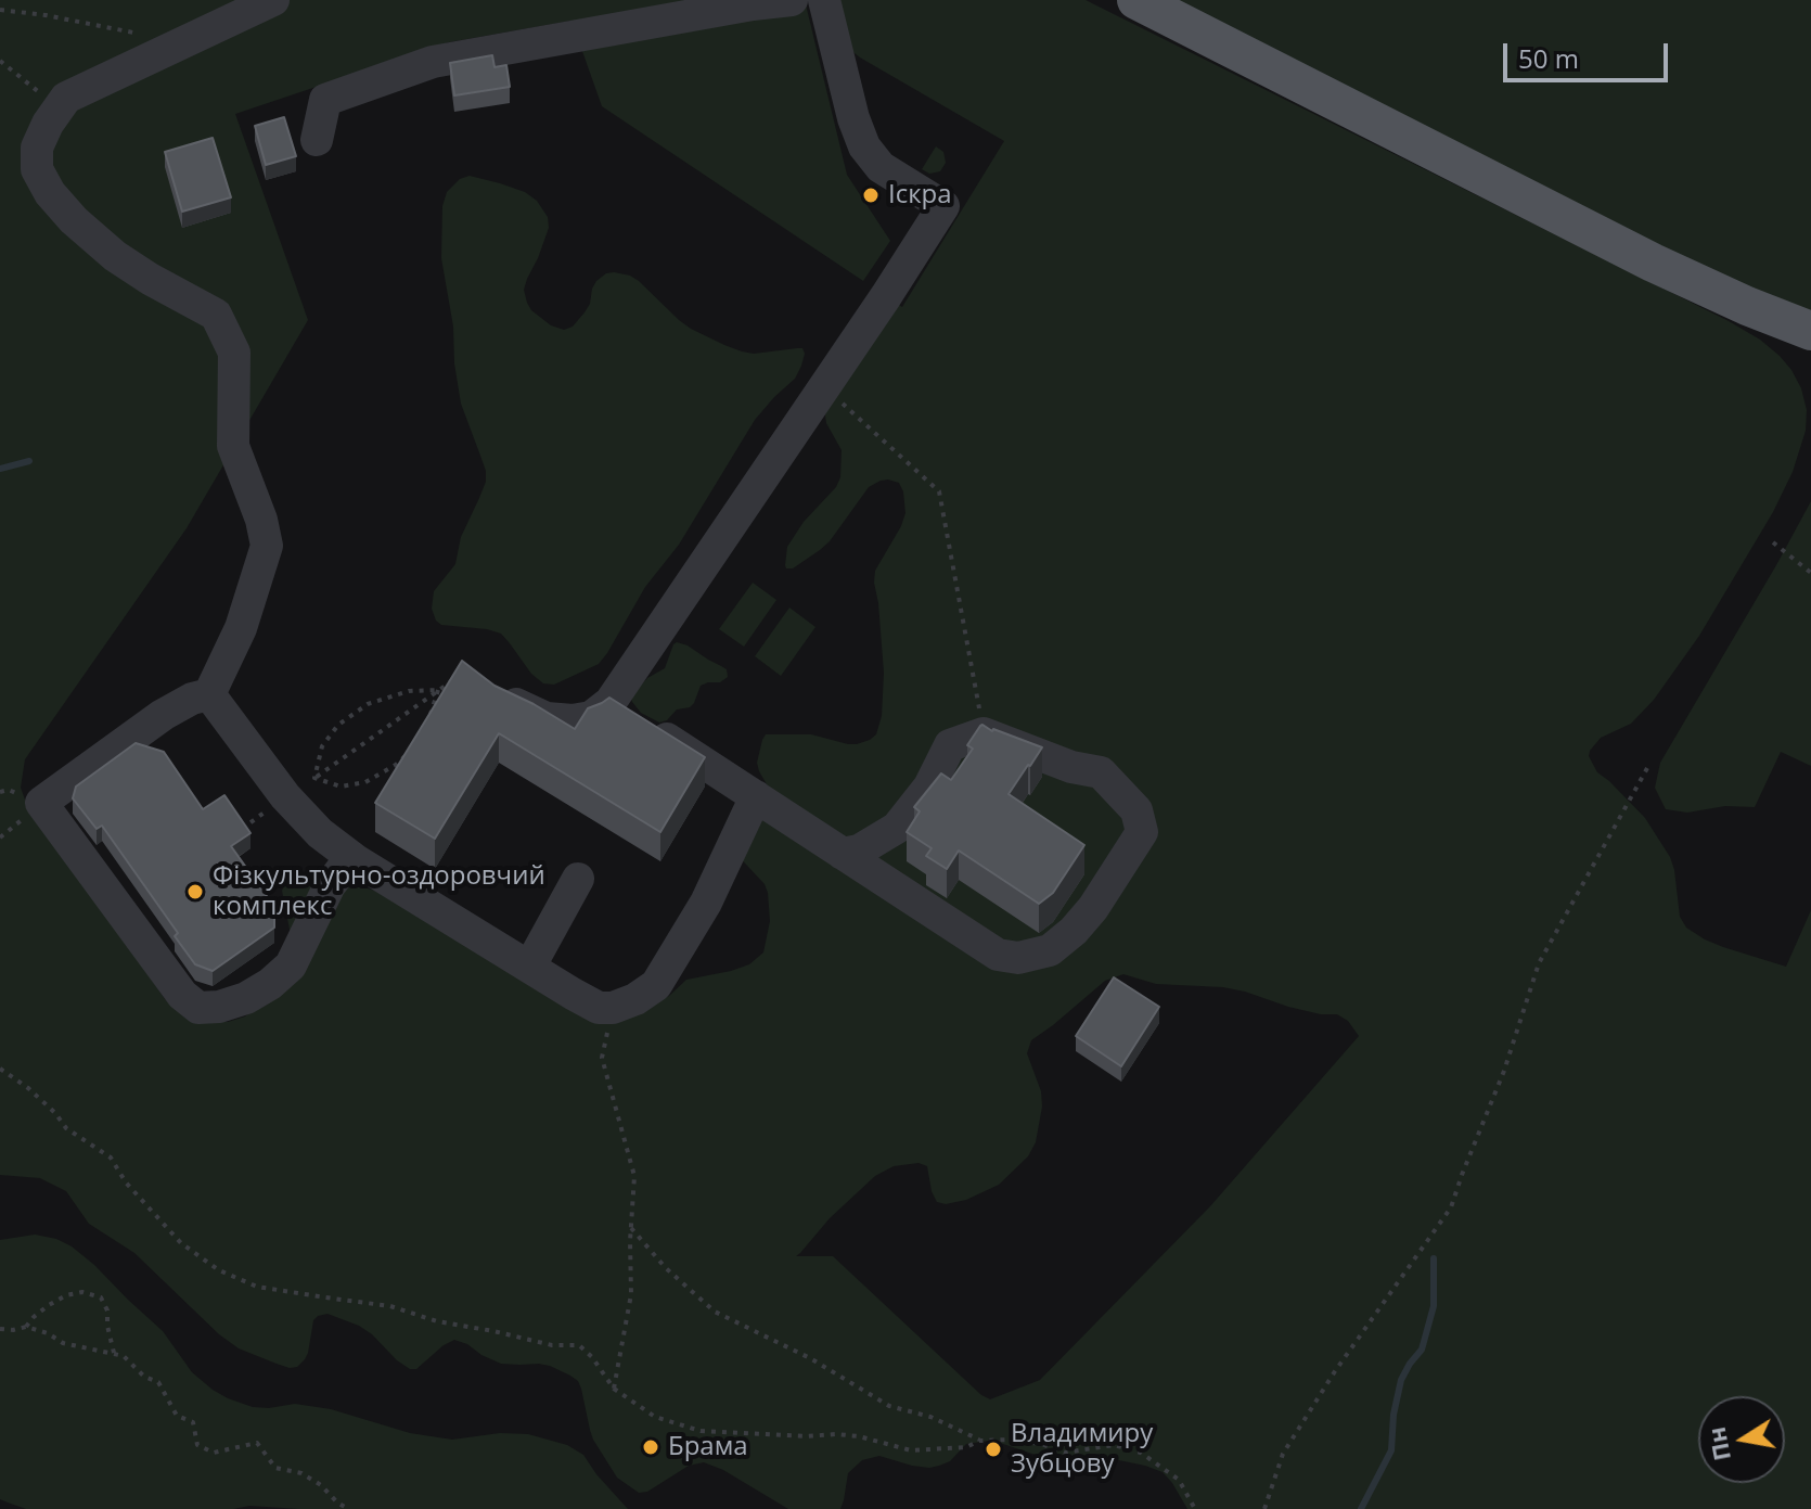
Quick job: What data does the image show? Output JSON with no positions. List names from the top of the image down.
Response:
{
  "places": [
    "Іскра",
    "Фізкультурно-оздоровчий комплекс",
    "Брама",
    "Владимиру Зубцову"
  ],
  "scale_bar": "50 m",
  "north": "left"
}
